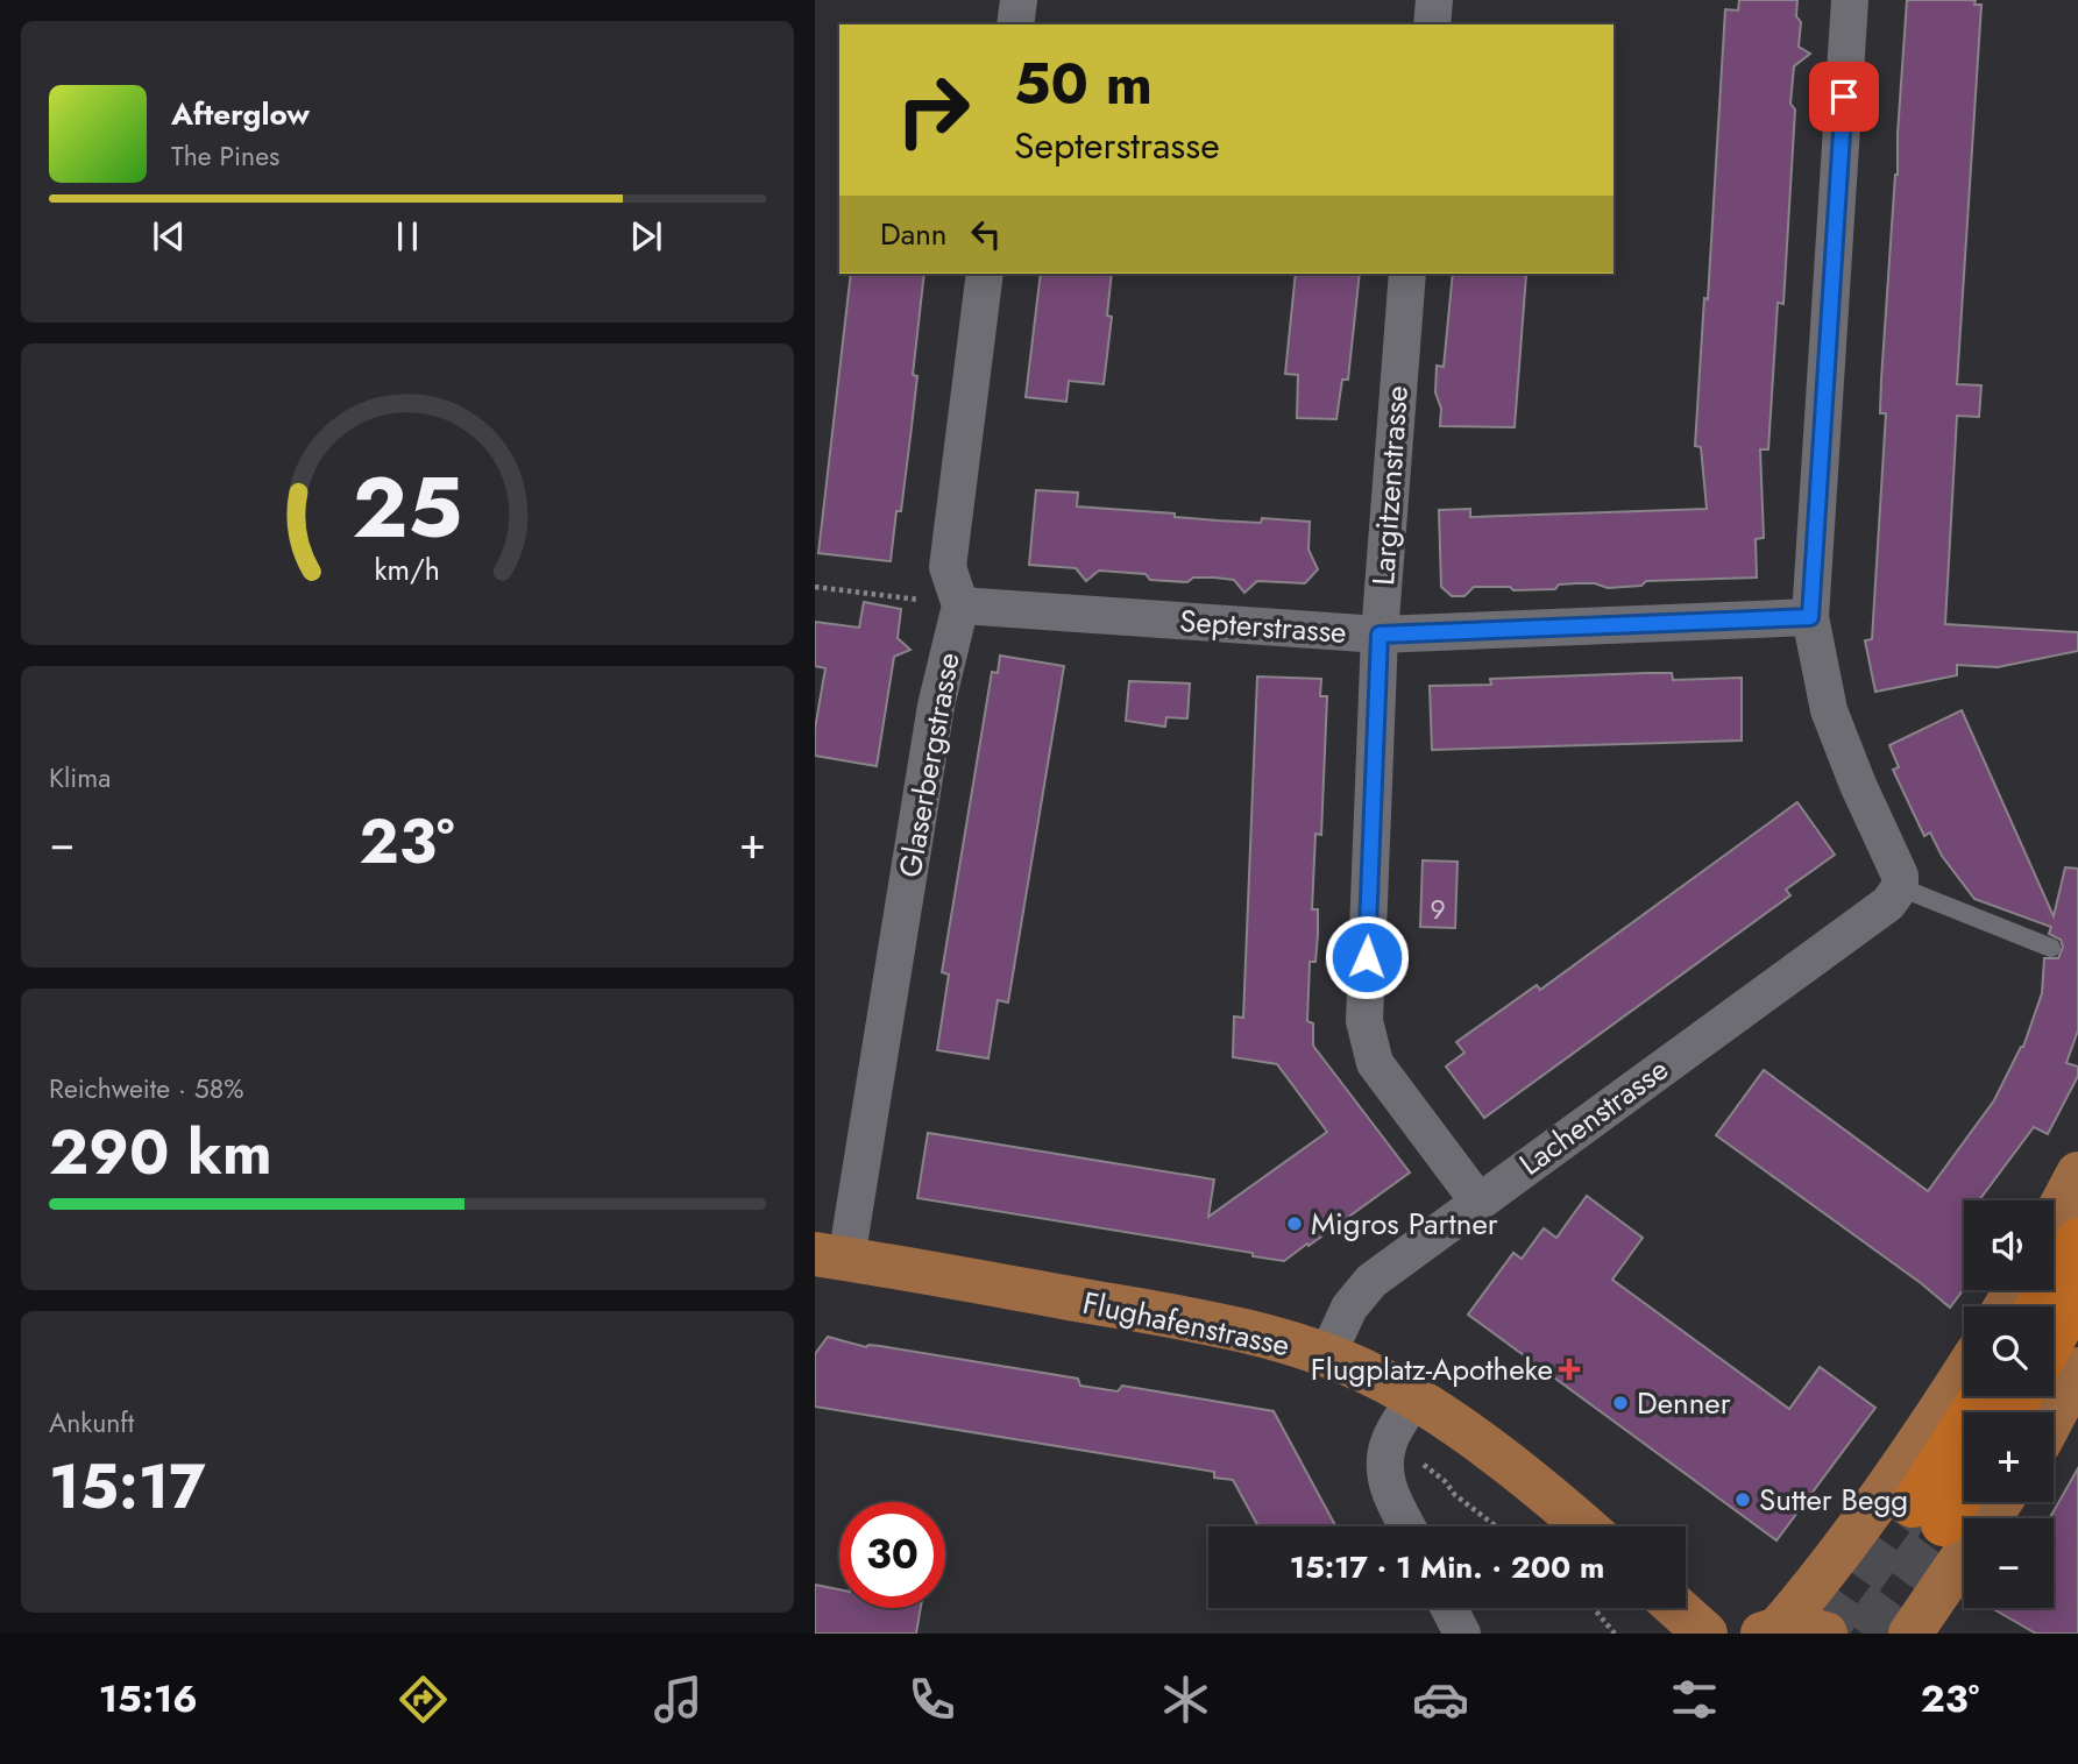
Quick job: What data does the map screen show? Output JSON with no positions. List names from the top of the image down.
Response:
{
  "streets": {
    "main road": ["Flughafenstrasse"],
    "street": [
      "Largitzenstrasse",
      "Septerstrasse",
      "Glaserbergstrasse",
      "Lachenstrasse"
    ]
  },
  "crossings": [
    ["Largitzenstrasse", "Septerstrasse"],
    ["Largitzenstrasse", "Lachenstrasse"],
    ["Septerstrasse", "Glaserbergstrasse"],
    ["Glaserbergstrasse", "Flughafenstrasse"],
    ["Lachenstrasse", "Flughafenstrasse"]
  ],
  "places": {
    "other": ["Migros Partner", "Denner", "Sutter Begg"],
    "health": ["Flugplatz-Apotheke"]
  },
  "house_numbers": ["9"],
  "page": {
    "turn": ["50 m", "Septerstrasse"],
    "song": ["Afterglow", "The Pines"],
    "then": "Dann",
    "tile": [
      "Klima",
      ["Reichweite · 58%", "290 km"],
      ["Ankunft", "15:17"]
    ],
    "heat": ["−", "23°", "+"],
    "map_buttons": ["+", "−"],
    "limit": "30",
    "trip": "15:17 · 1 Min. · 200 m",
    "tabs": ["15:16", "23°"],
    "gauge": ["25", "km/h"]
  }
}
